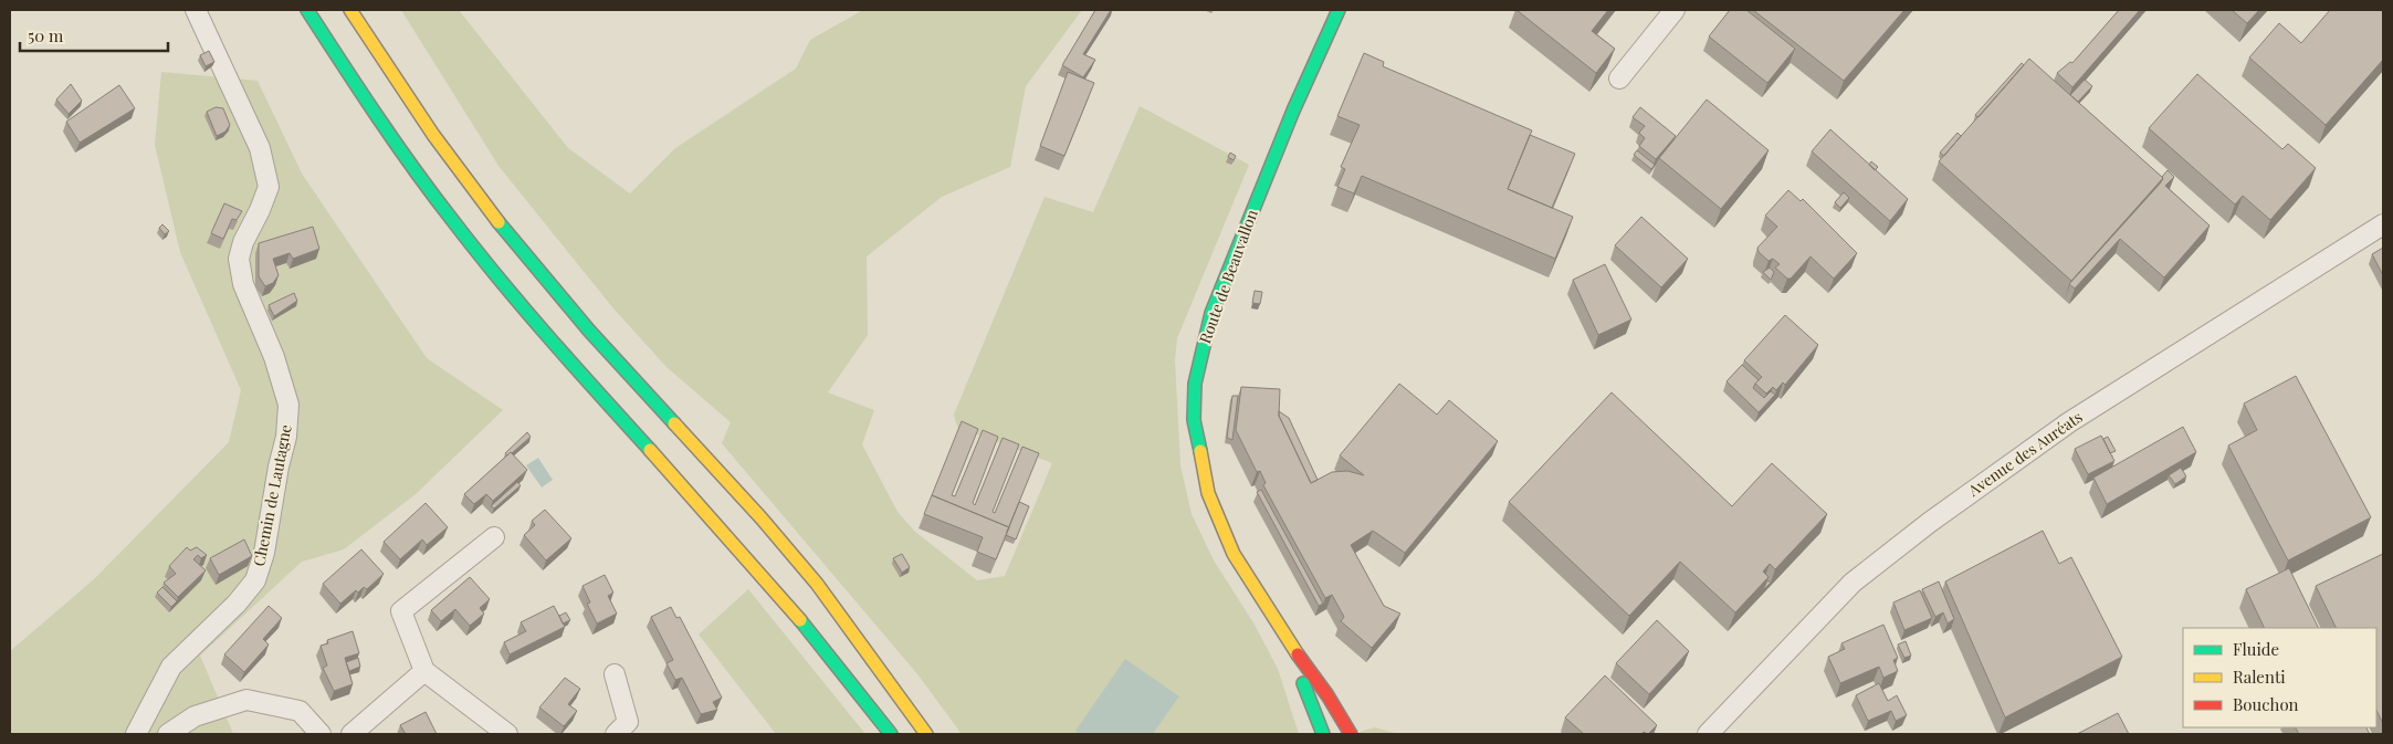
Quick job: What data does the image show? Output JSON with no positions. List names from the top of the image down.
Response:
{
  "streets": {
    "main road": ["Route de Beauvallon"],
    "street": ["Avenue des Auréats", "Chemin de Lautagne"]
  },
  "legend": ["Fluide", "Ralenti", "Bouchon"],
  "scale_bar": "50 m"
}
